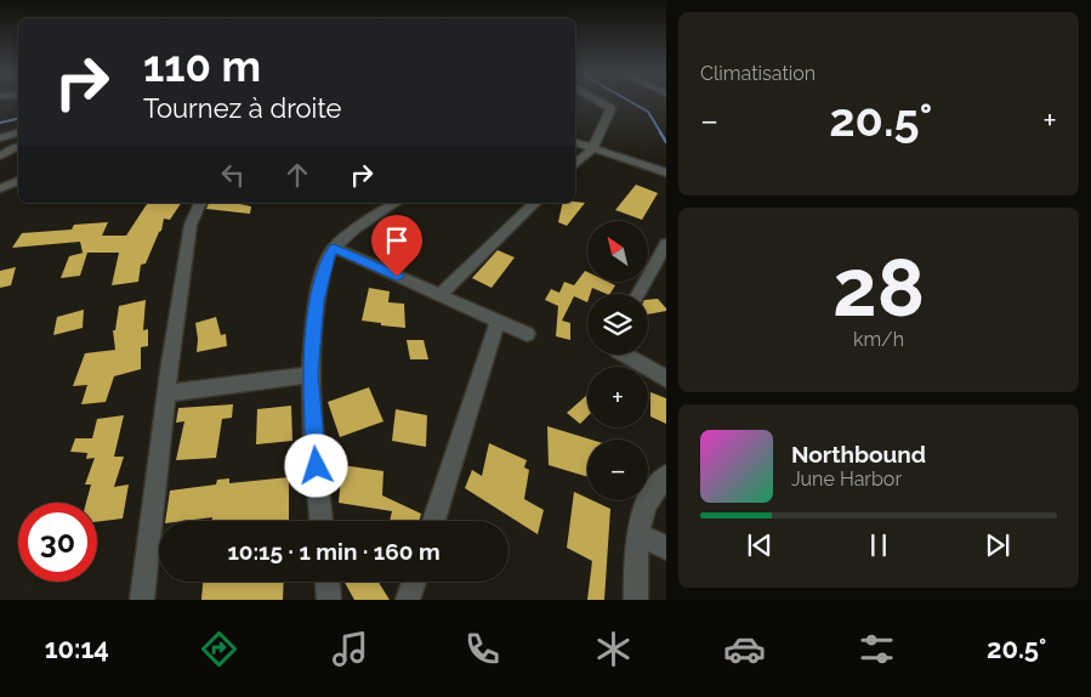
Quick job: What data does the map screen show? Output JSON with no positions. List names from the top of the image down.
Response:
{
  "north": "top left",
  "page": {
    "tile": [
      "Climatisation",
      ["28", "km/h"]
    ],
    "turn": ["110 m", "Tournez à droite"],
    "heat": ["−", "20.5°", "+"],
    "map_buttons": ["+", "−"],
    "song": ["Northbound", "June Harbor"],
    "limit": "30",
    "trip": "10:15 · 1 min · 160 m",
    "tabs": ["10:14", "20.5°"]
  }
}
